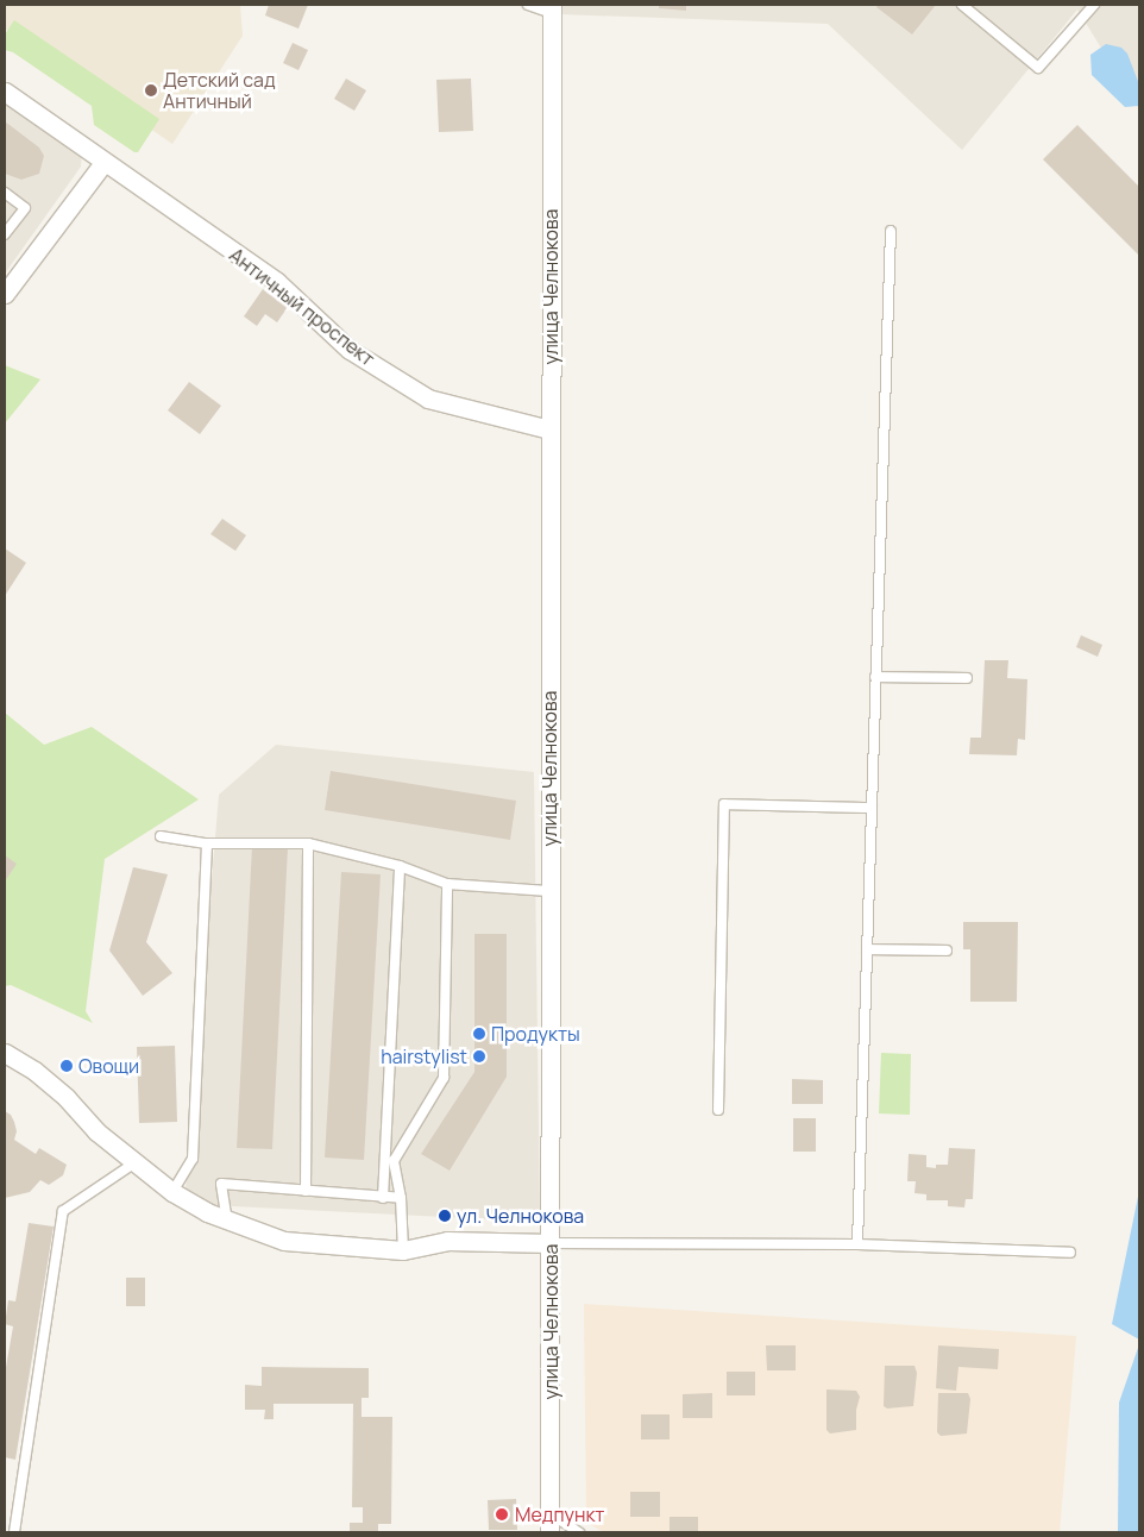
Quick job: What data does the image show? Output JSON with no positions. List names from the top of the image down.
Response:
{
  "streets": {
    "street": ["улица Челнокова", "Античный проспект"]
  },
  "crossings": [
    ["улица Челнокова", "Античный проспект"]
  ],
  "places": [
    "Детский сад Античный",
    "Продукты",
    "hairstylist",
    "Овощи",
    "ул. Челнокова",
    "Медпункт"
  ]
}
